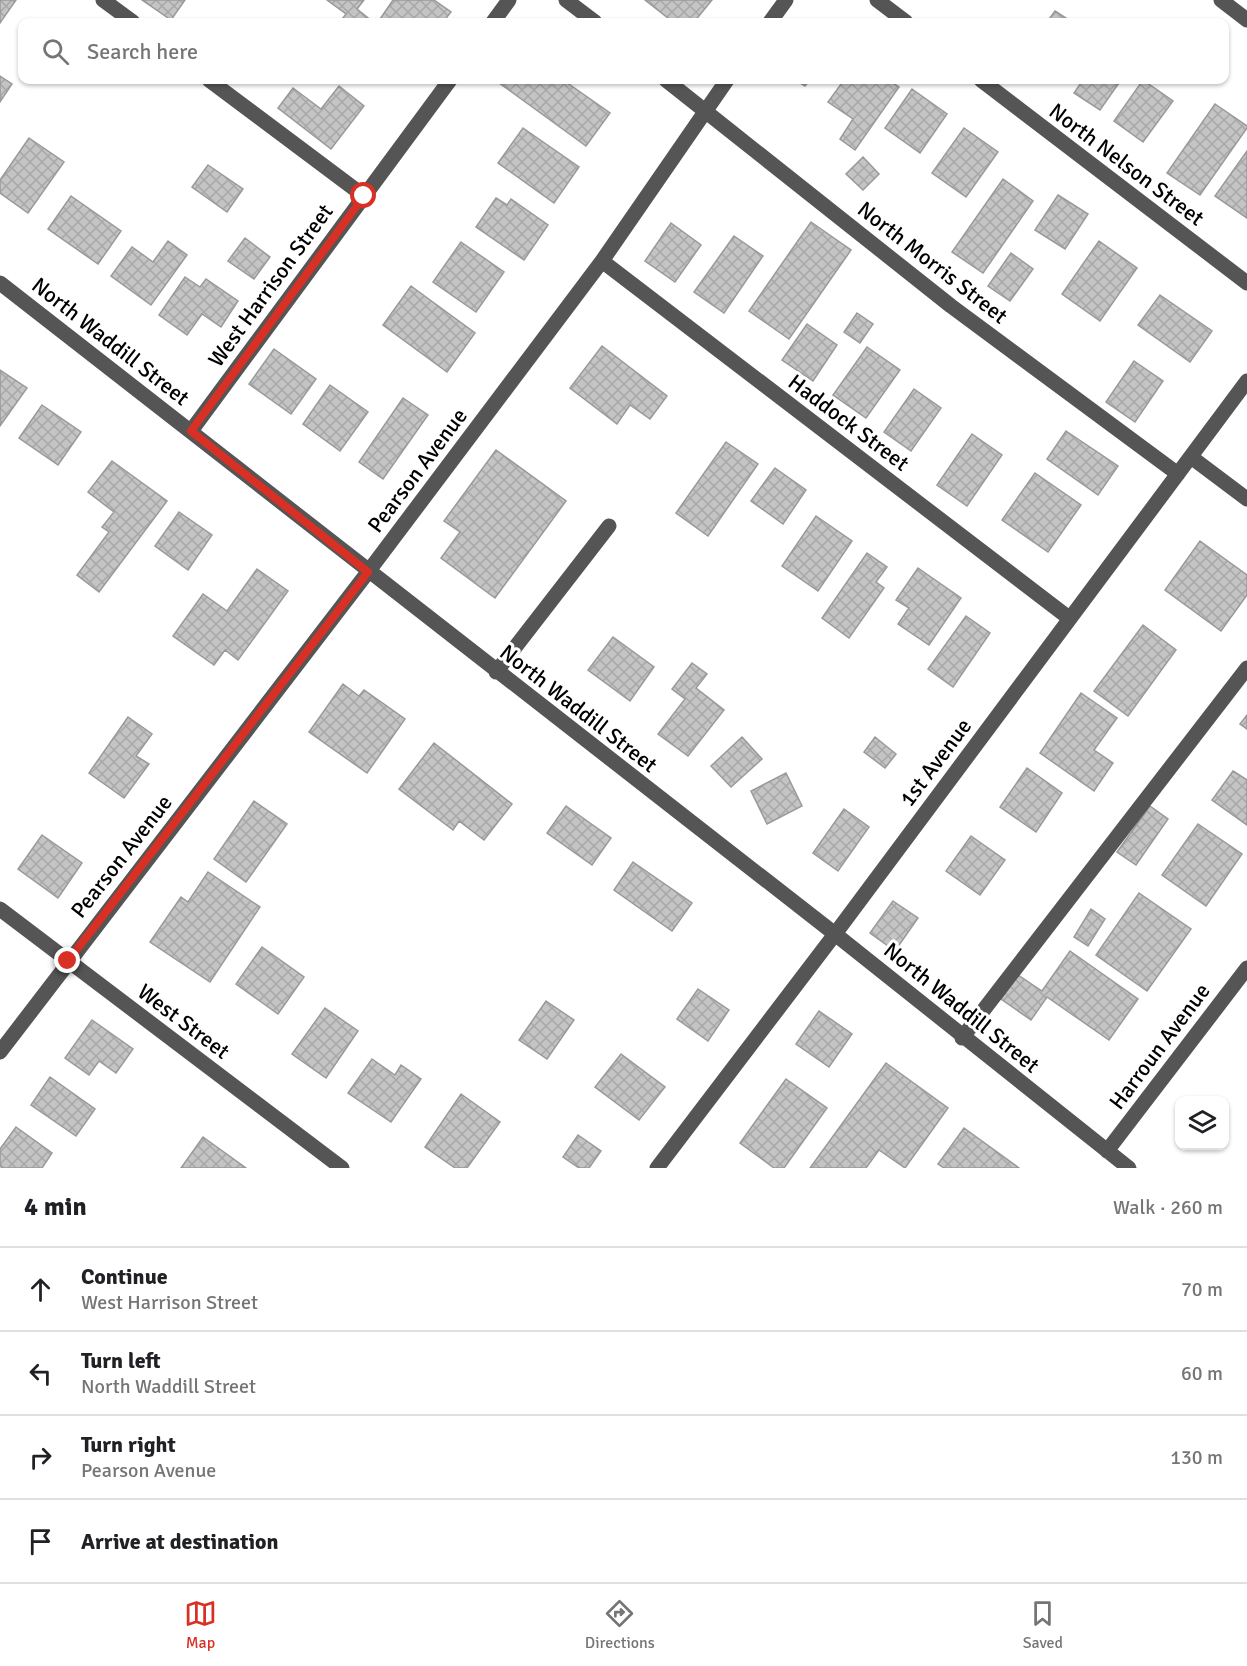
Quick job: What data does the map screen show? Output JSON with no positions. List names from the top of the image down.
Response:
{
  "streets": {
    "street": [
      "North Nelson Street",
      "North Morris Street",
      "West Harrison Street",
      "North Waddill Street",
      "Haddock Street",
      "Pearson Avenue",
      "1st Avenue",
      "West Street",
      "Harroun Avenue"
    ]
  },
  "crossings": [
    ["North Morris Street", "Pearson Avenue"],
    ["North Morris Street", "1st Avenue"],
    ["West Harrison Street", "North Waddill Street"],
    ["North Waddill Street", "Pearson Avenue"],
    ["North Waddill Street", "1st Avenue"],
    ["North Waddill Street", "Harroun Avenue"],
    ["Haddock Street", "Pearson Avenue"],
    ["Haddock Street", "1st Avenue"],
    ["Pearson Avenue", "West Street"]
  ],
  "page": {
    "search": "Search here",
    "heading": ["4 min", "Walk · 260 m"],
    "list": [
      ["Continue", "West Harrison Street", "70 m"],
      ["Turn left", "North Waddill Street", "60 m"],
      ["Turn right", "Pearson Avenue", "130 m"],
      "Arrive at destination"
    ],
    "nav": ["Map", "Directions", "Saved"]
  }
}
